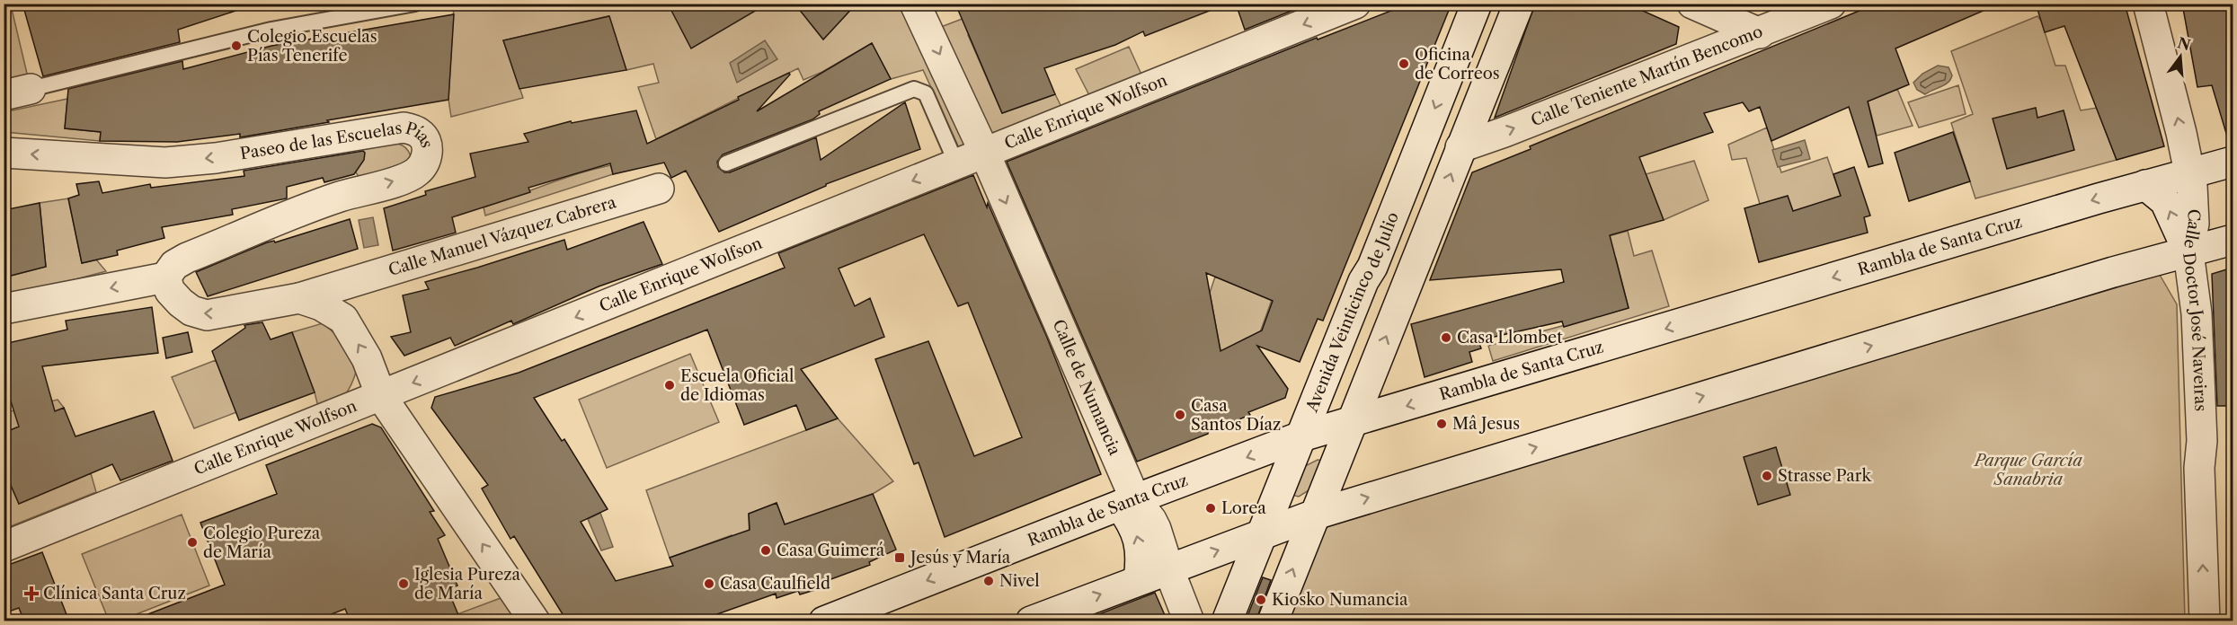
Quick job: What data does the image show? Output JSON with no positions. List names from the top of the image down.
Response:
{
  "streets": {
    "street": [
      "Calle Teniente Martín Bencomo",
      "Calle Enrique Wolfson",
      "Paseo de las Escuelas Pías",
      "Calle Manuel Vázquez Cabrera",
      "Rambla de Santa Cruz",
      "Calle Doctor José Naveiras",
      "Avenida Veinticinco de Julio",
      "Calle de Numancia"
    ]
  },
  "crossings": [
    ["Calle Enrique Wolfson", "Calle de Numancia"],
    ["Rambla de Santa Cruz", "Calle Doctor José Naveiras"],
    ["Rambla de Santa Cruz", "Avenida Veinticinco de Julio"],
    ["Rambla de Santa Cruz", "Calle de Numancia"]
  ],
  "one_way": [
    "Calle Teniente Martín Bencomo",
    "Calle Enrique Wolfson",
    "Calle Doctor José Naveiras",
    "Calle de Numancia"
  ],
  "parks": ["Parque García Sanabria"],
  "places": {
    "other": [
      "Colegio Escuelas Pías Tenerife",
      "Oficina de Correos",
      "Casa Llombet",
      "Escuela Oficial de Idiomas",
      "Casa Santos Díaz",
      "Mâ Jesus",
      "Strasse Park",
      "Lorea",
      "Colegio Pureza de María",
      "Casa Guimerá",
      "Nivel",
      "Iglesia Pureza de María",
      "Casa Caulfield",
      "Kiosko Numancia"
    ],
    "transit": ["Jesús y María"],
    "health": ["Clínica Santa Cruz"]
  },
  "north": "top"
}
